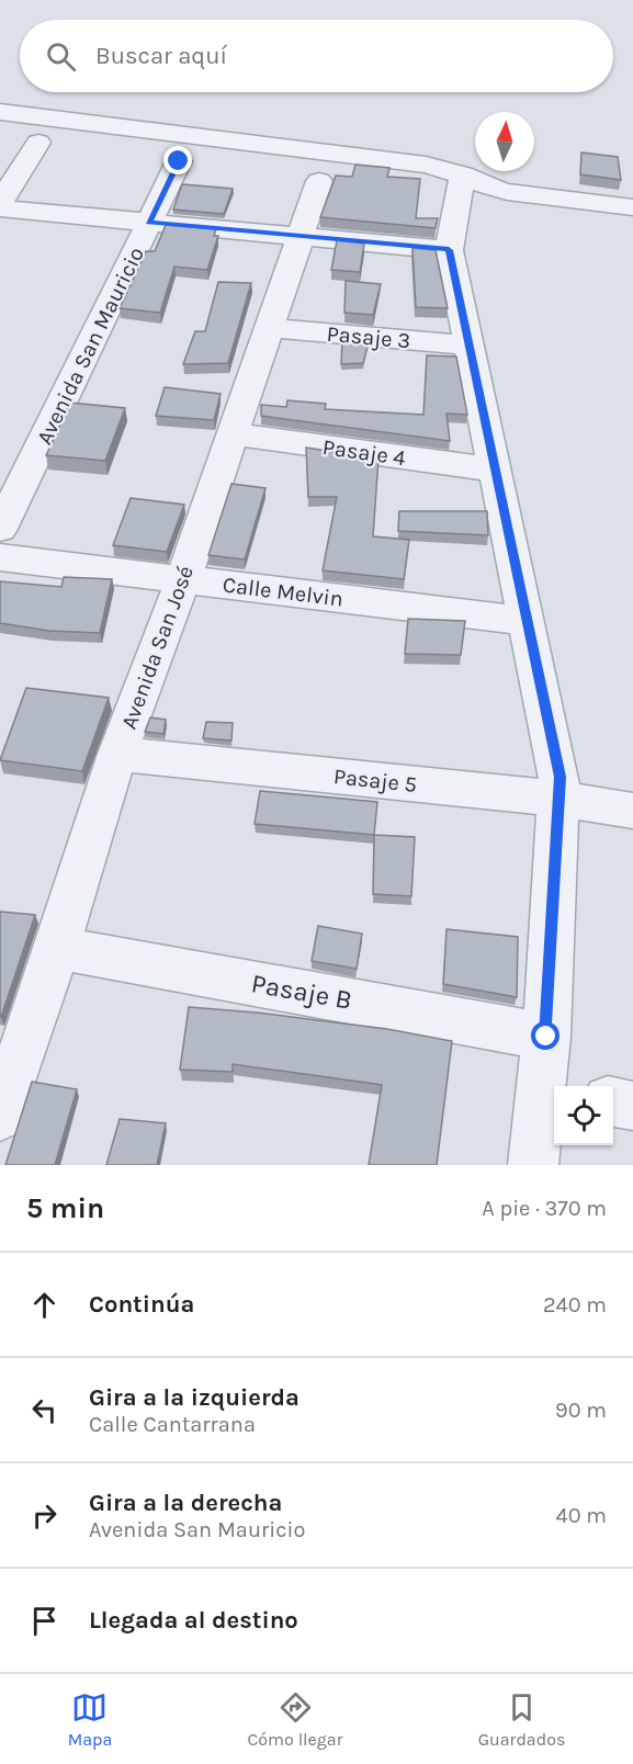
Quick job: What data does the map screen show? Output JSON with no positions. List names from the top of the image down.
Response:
{
  "streets": {
    "street": [
      "Pasaje 3",
      "Avenida San Mauricio",
      "Pasaje 4",
      "Calle Melvin",
      "Avenida San José",
      "Pasaje 5",
      "Pasaje B"
    ]
  },
  "crossings": [
    ["Pasaje 3", "Avenida San José"],
    ["Pasaje 4", "Avenida San José"],
    ["Calle Melvin", "Avenida San José"],
    ["Avenida San José", "Pasaje 5"],
    ["Avenida San José", "Pasaje B"]
  ],
  "north": "top",
  "page": {
    "search": "Buscar aquí",
    "heading": ["5 min", "A pie · 370 m"],
    "list": [
      ["Continúa", "240 m"],
      ["Gira a la izquierda", "Calle Cantarrana", "90 m"],
      ["Gira a la derecha", "Avenida San Mauricio", "40 m"],
      "Llegada al destino"
    ],
    "nav": ["Mapa", "Cómo llegar", "Guardados"]
  }
}
